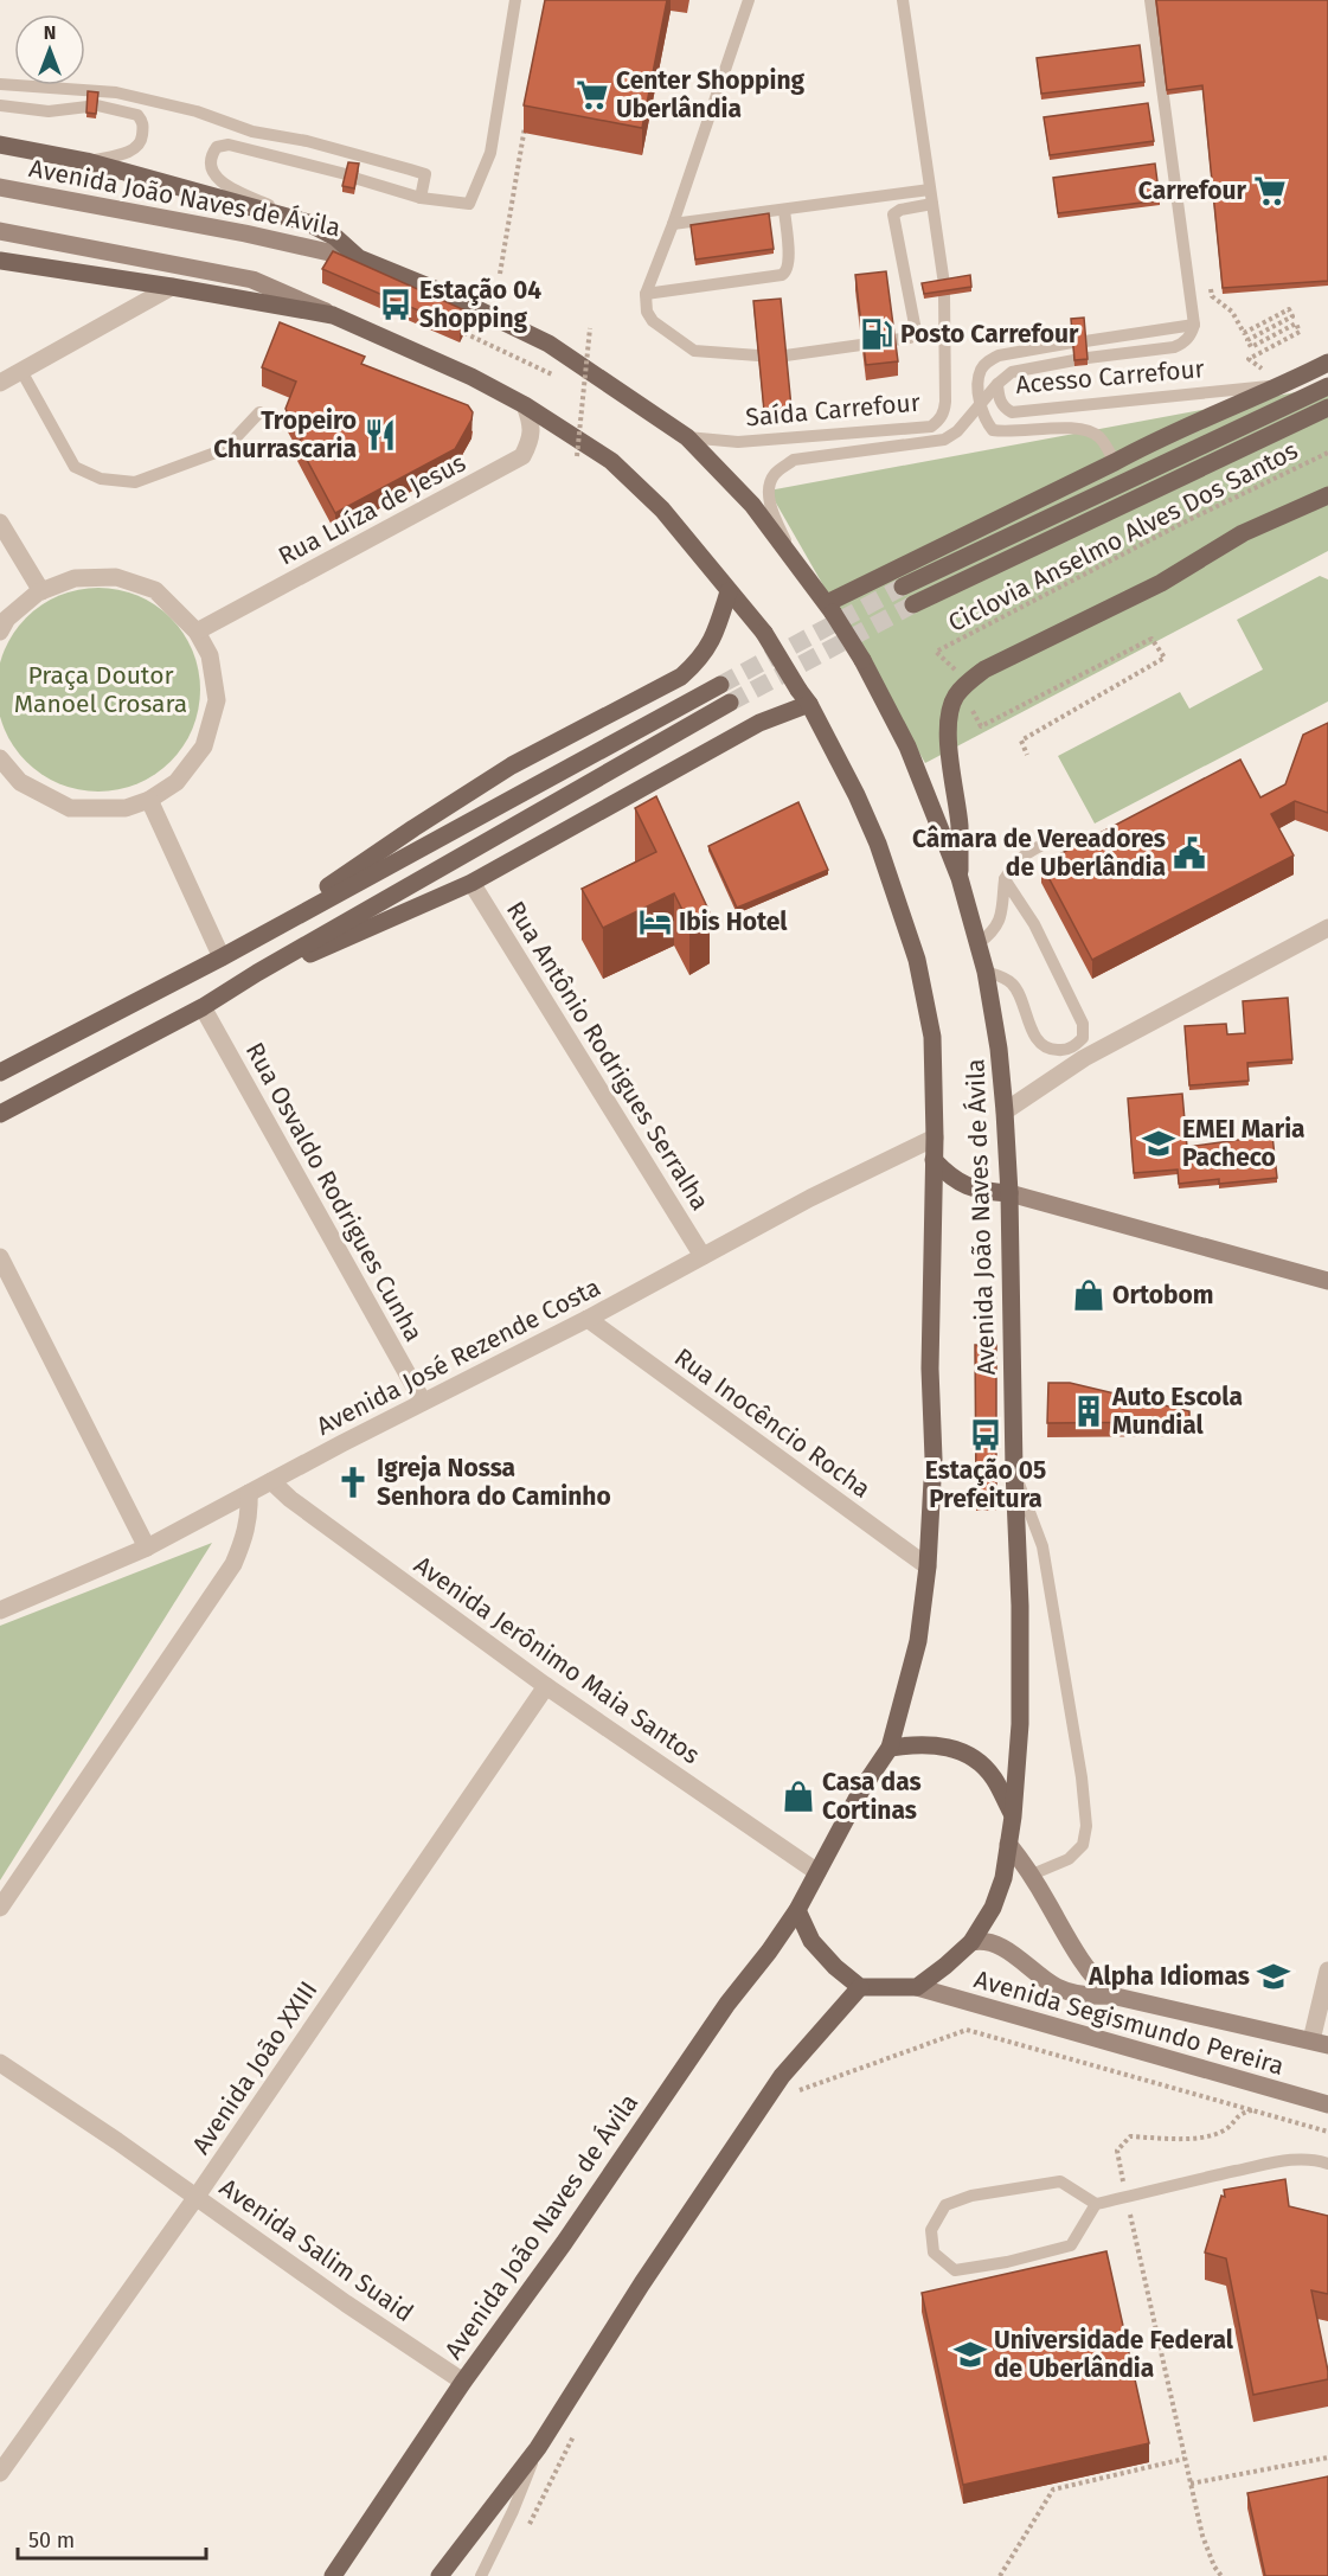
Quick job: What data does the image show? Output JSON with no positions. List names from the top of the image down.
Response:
{
  "streets": {
    "main road": ["Avenida João Naves de Ávila", "Avenida Segismundo Pereira"],
    "street": [
      "Rua Luíza de Jesus",
      "Rua Antônio Rodrigues Serralha",
      "Rua Osvaldo Rodrigues Cunha",
      "Avenida José Rezende Costa",
      "Rua Inocêncio Rocha",
      "Avenida Jerônimo Maia Santos",
      "Avenida João XXIII",
      "Avenida Salim Suaid"
    ],
    "lane": ["Acesso Carrefour", "Saída Carrefour"],
    "path": ["Ciclovia Anselmo Alves Dos Santos"]
  },
  "crossings": [
    ["Avenida João Naves de Ávila", "Saída Carrefour"],
    ["Avenida João Naves de Ávila", "Rua Luíza de Jesus"],
    ["Avenida João Naves de Ávila", "Avenida José Rezende Costa"],
    ["Avenida João Naves de Ávila", "Rua Inocêncio Rocha"],
    ["Avenida João Naves de Ávila", "Avenida Jerônimo Maia Santos"],
    ["Avenida João Naves de Ávila", "Avenida Segismundo Pereira"],
    ["Avenida João Naves de Ávila", "Avenida Salim Suaid"],
    ["Rua Antônio Rodrigues Serralha", "Avenida José Rezende Costa"],
    ["Rua Osvaldo Rodrigues Cunha", "Avenida José Rezende Costa"],
    ["Avenida José Rezende Costa", "Rua Inocêncio Rocha"],
    ["Avenida José Rezende Costa", "Avenida Jerônimo Maia Santos"],
    ["Avenida Jerônimo Maia Santos", "Avenida Segismundo Pereira"],
    ["Avenida Jerônimo Maia Santos", "Avenida João XXIII"],
    ["Avenida João XXIII", "Avenida Salim Suaid"]
  ],
  "parks": ["Praça Doutor Manoel Crosara"],
  "places": {
    "supermarket": ["Center Shopping Uberlândia", "Carrefour"],
    "bus stop": ["Estação 04 Shopping", "Estação 05 Prefeitura"],
    "fuel station": ["Posto Carrefour"],
    "restaurant": ["Tropeiro Churrascaria"],
    "public building": ["Câmara de Vereadores de Uberlândia"],
    "hotel": ["Ibis Hotel"],
    "school or university": ["EMEI Maria Pacheco", "Alpha Idiomas", "Universidade Federal de Uberlândia"],
    "shop": ["Ortobom", "Casa das Cortinas"],
    "building": ["Auto Escola Mundial"],
    "church": ["Igreja Nossa Senhora do Caminho"]
  },
  "scale_bar": "50 m",
  "north": "top"
}
